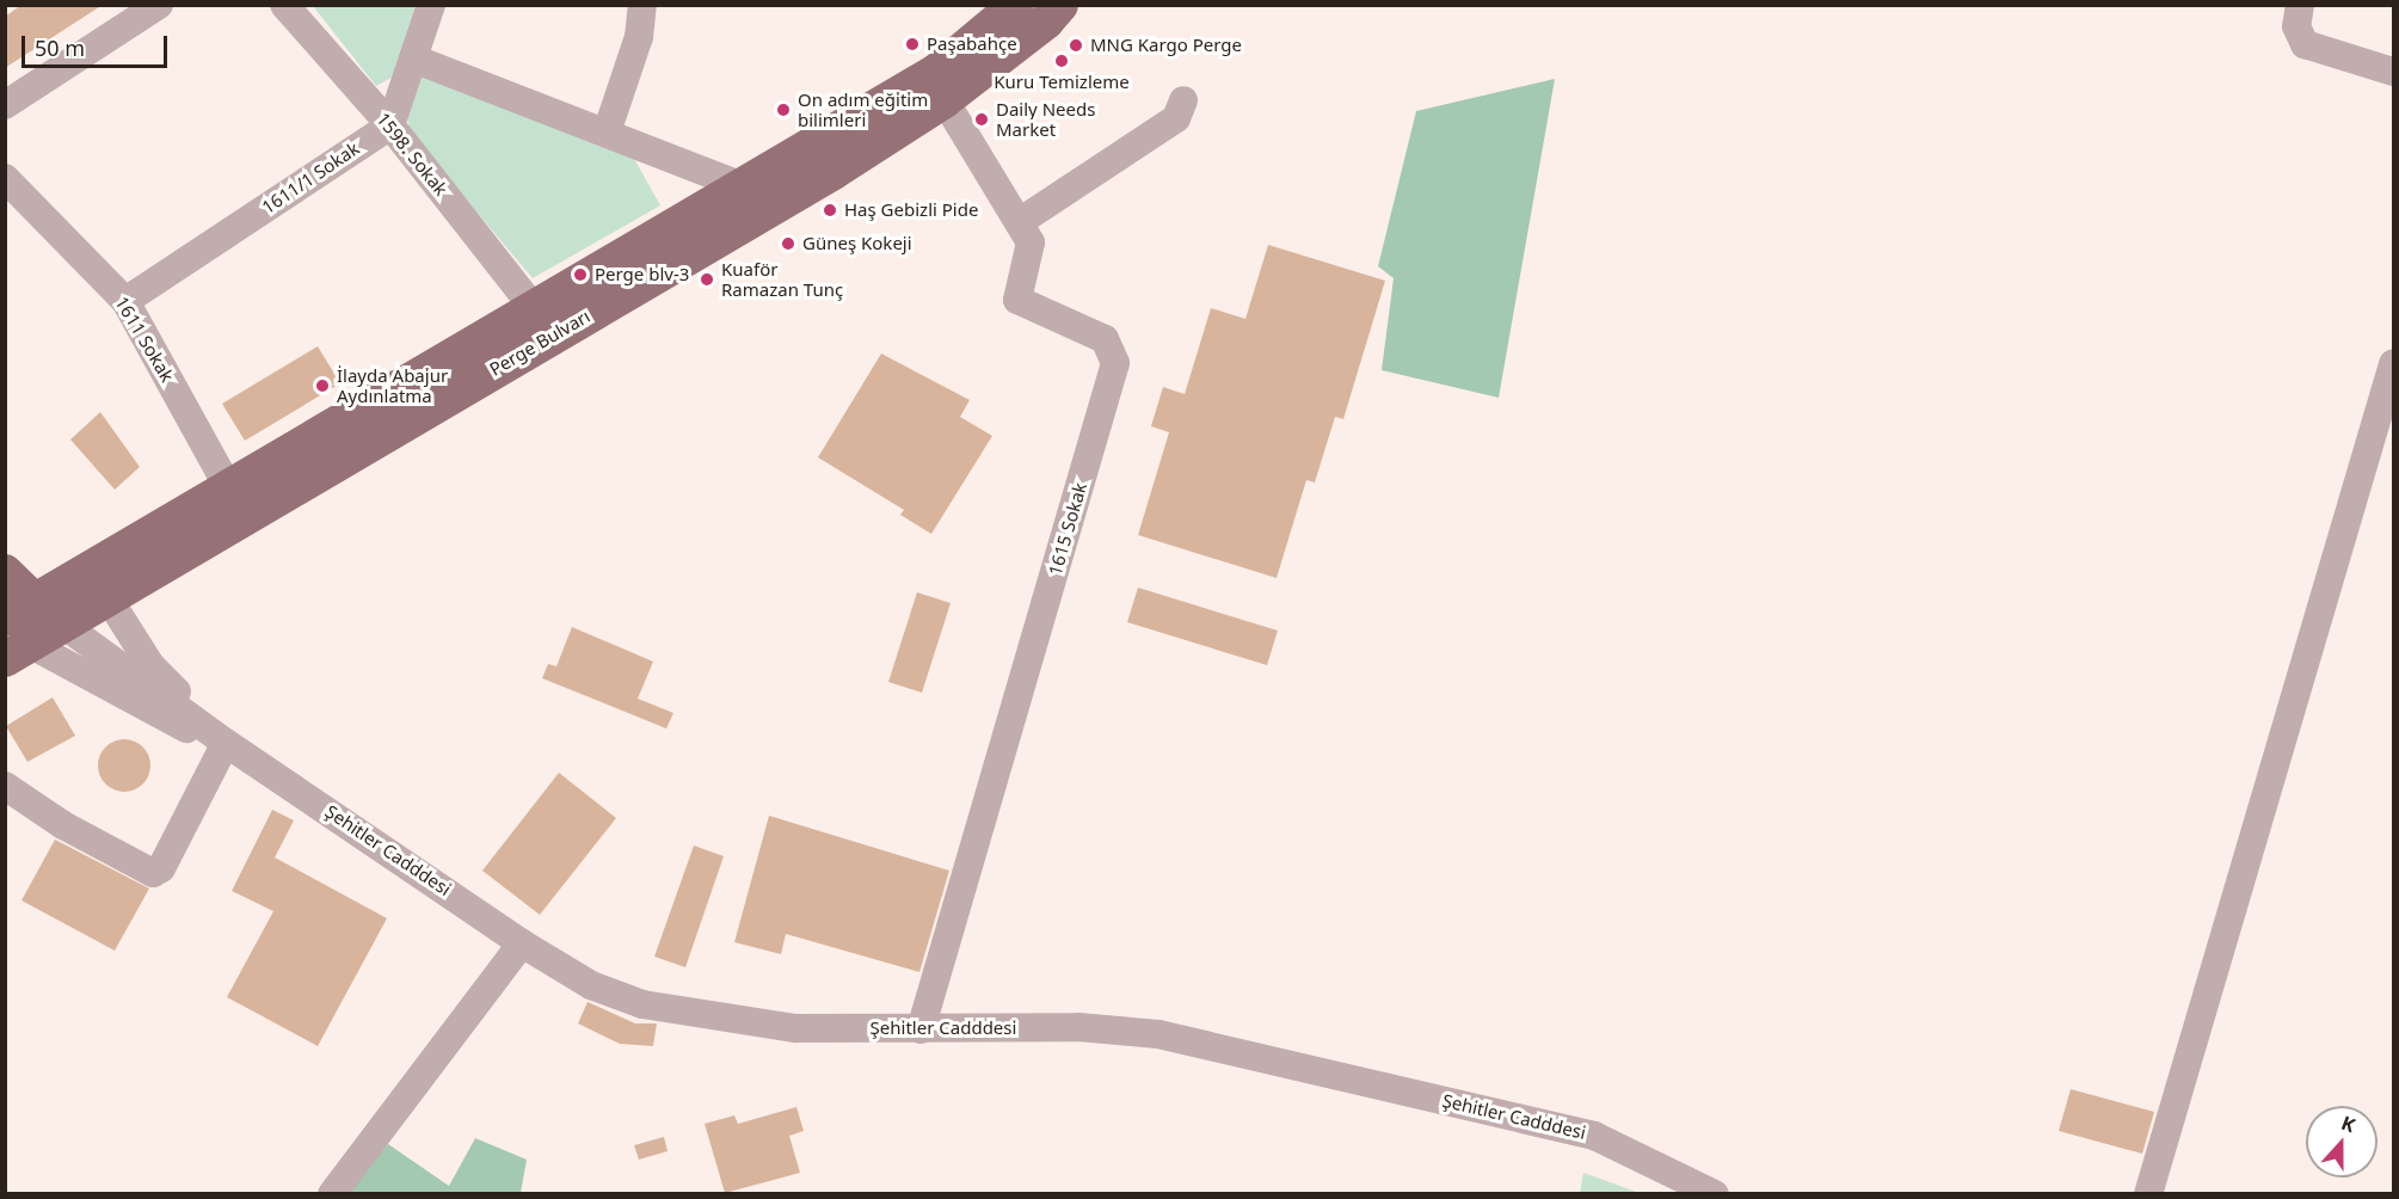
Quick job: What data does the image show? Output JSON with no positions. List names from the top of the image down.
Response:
{
  "streets": {
    "main road": ["Perge Bulvarı"],
    "street": [
      "1598. Sokak",
      "1611/1 Sokak",
      "1611 Sokak",
      "1615 Sokak",
      "Şehitler Cadddesi"
    ]
  },
  "crossings": [
    ["1598. Sokak", "1611/1 Sokak"],
    ["1598. Sokak", "Perge Bulvarı"],
    ["1611/1 Sokak", "1611 Sokak"],
    ["1611 Sokak", "Perge Bulvarı"],
    ["Perge Bulvarı", "1615 Sokak"],
    ["1615 Sokak", "Şehitler Cadddesi"]
  ],
  "places": [
    "Paşabahçe",
    "MNG Kargo Perge",
    "Kuru Temizleme",
    "On adım eğitim bilimleri",
    "Daily Needs Market",
    "Haş Gebizli Pide",
    "Güneş Kokeji",
    "Perge blv-3",
    "Kuaför Ramazan Tunç",
    "İlayda Abajur Aydınlatma"
  ],
  "scale_bar": "50 m",
  "north": "top"
}
